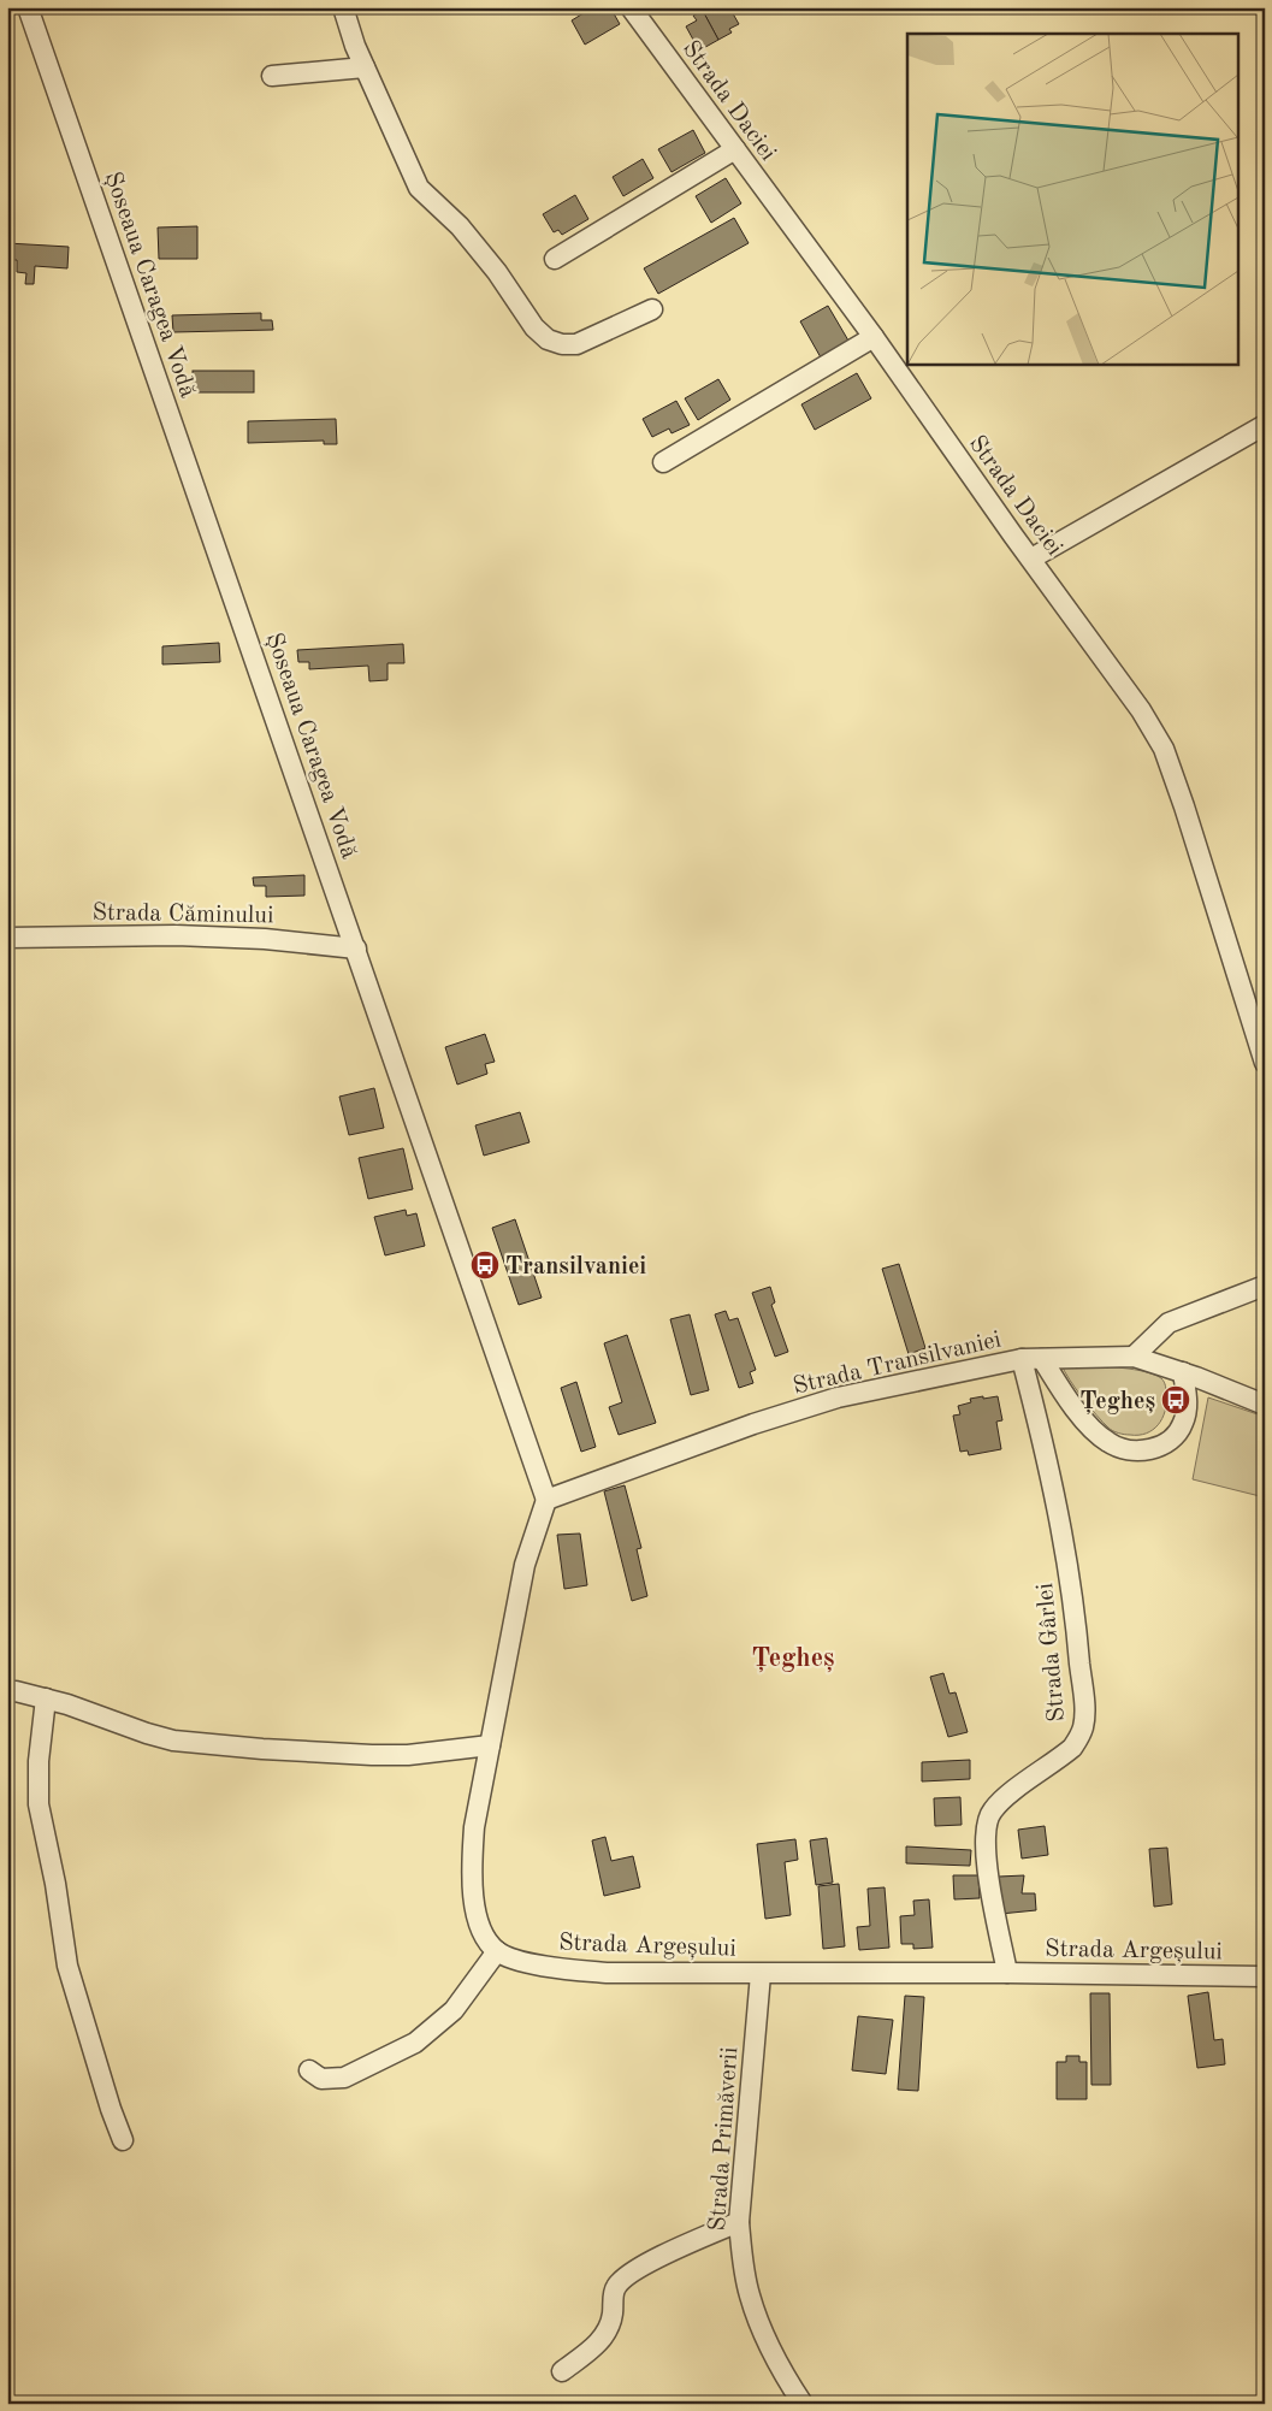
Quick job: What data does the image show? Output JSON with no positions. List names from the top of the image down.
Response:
{
  "streets": {
    "street": [
      "Strada Daciei",
      "Șoseaua Caragea Vodă",
      "Strada Căminului",
      "Strada Transilvaniei",
      "Strada Gârlei",
      "Strada Argeșului",
      "Strada Primăverii"
    ]
  },
  "crossings": [
    ["Șoseaua Caragea Vodă", "Strada Căminului"],
    ["Șoseaua Caragea Vodă", "Strada Transilvaniei"],
    ["Strada Transilvaniei", "Strada Gârlei"],
    ["Strada Gârlei", "Strada Argeșului"],
    ["Strada Argeșului", "Strada Primăverii"]
  ],
  "districts": ["Țegheș"],
  "places": {
    "bus stop": ["Transilvaniei", "Țegheș"]
  }
}
